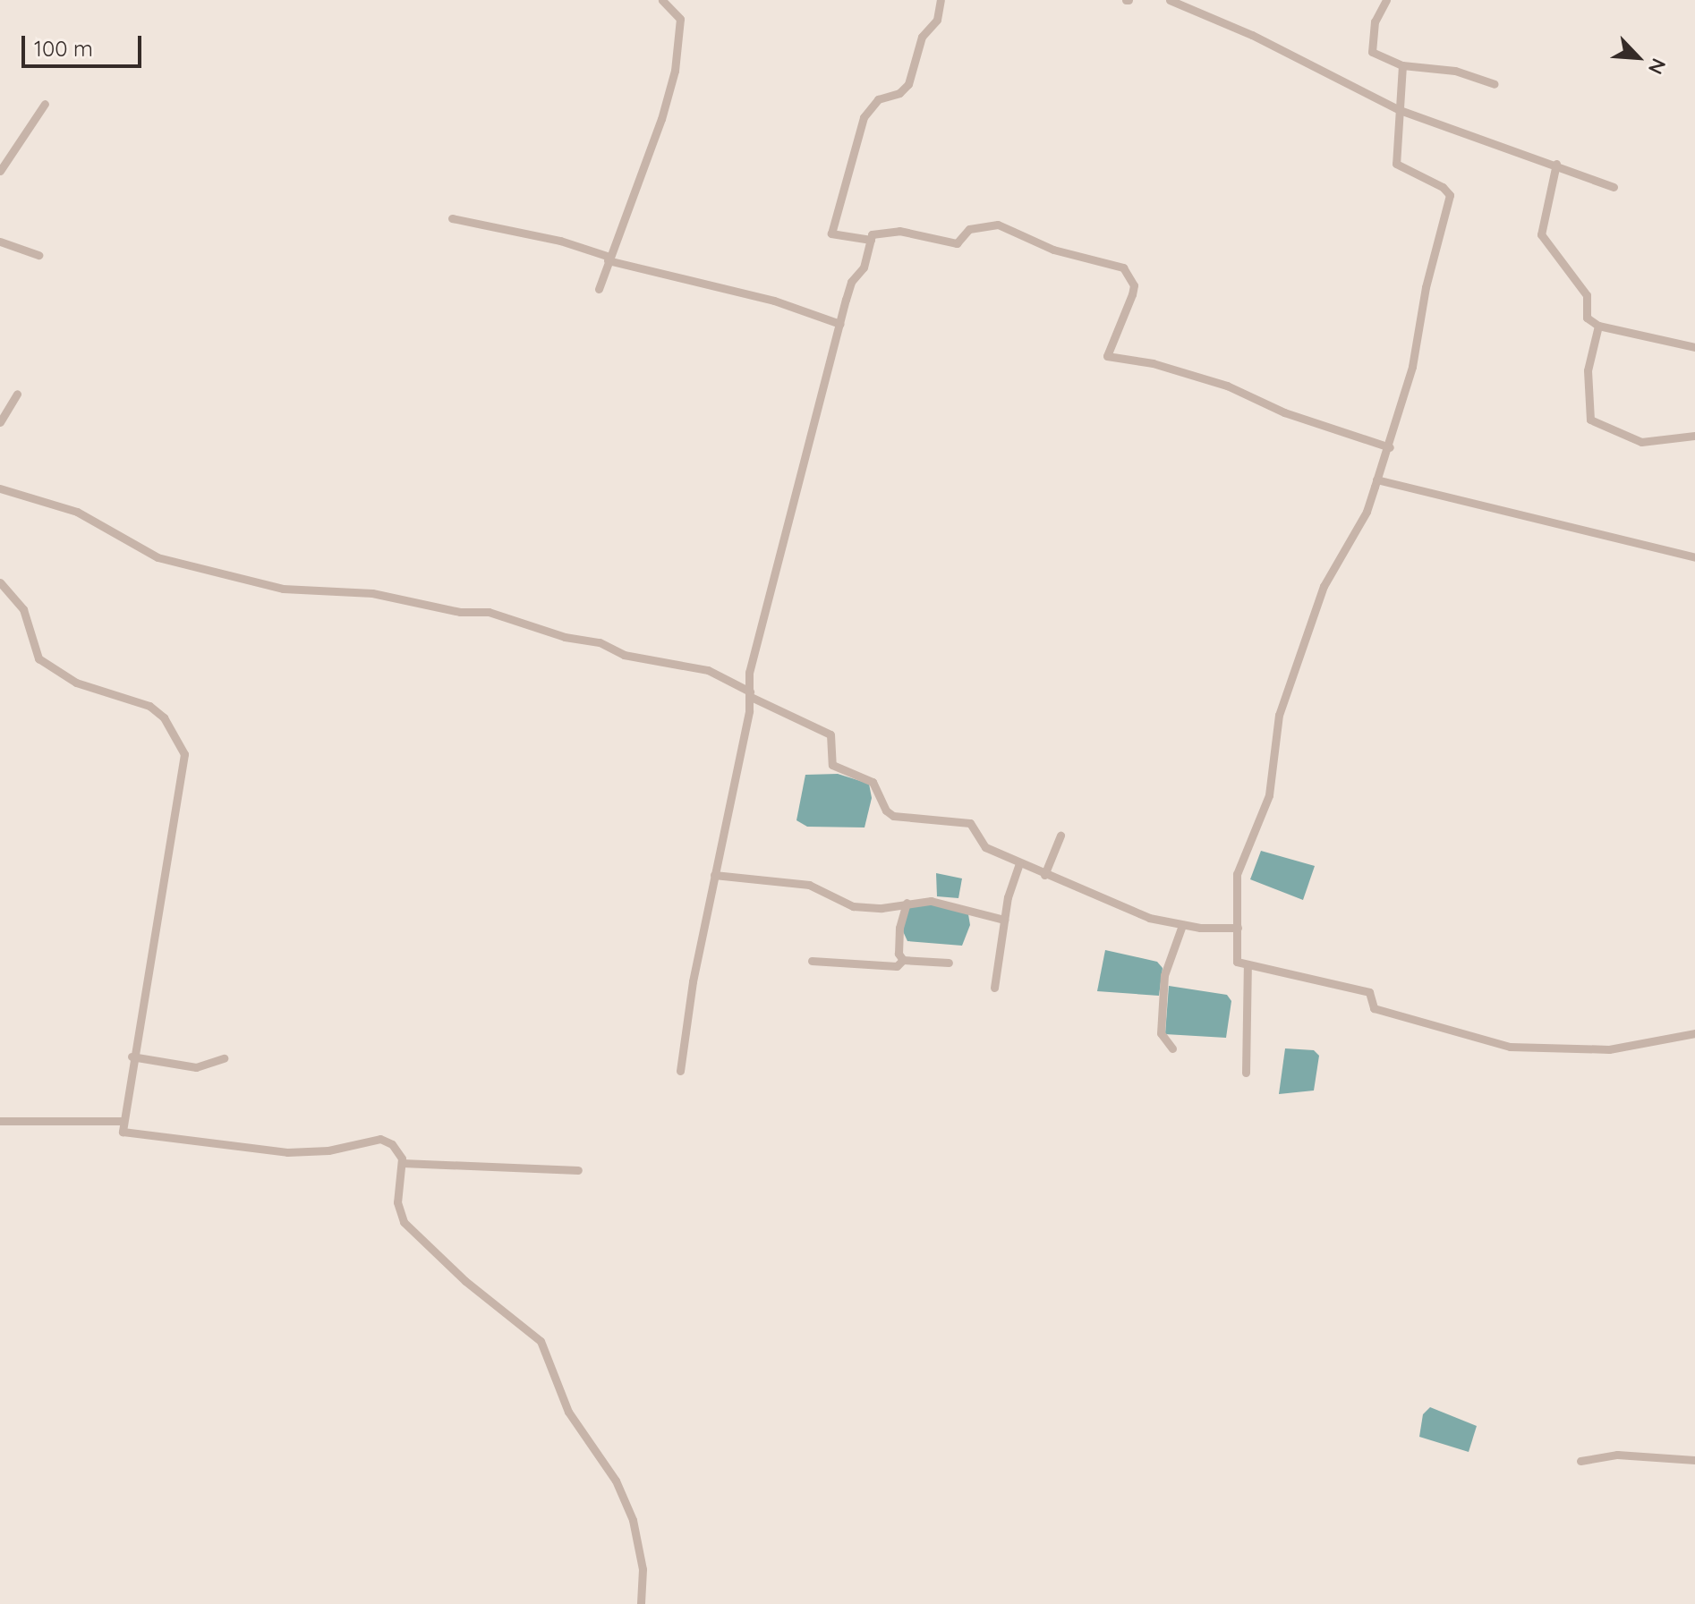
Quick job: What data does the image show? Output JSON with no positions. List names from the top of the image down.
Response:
{
  "scale_bar": "100 m",
  "north": "bottom right"
}
